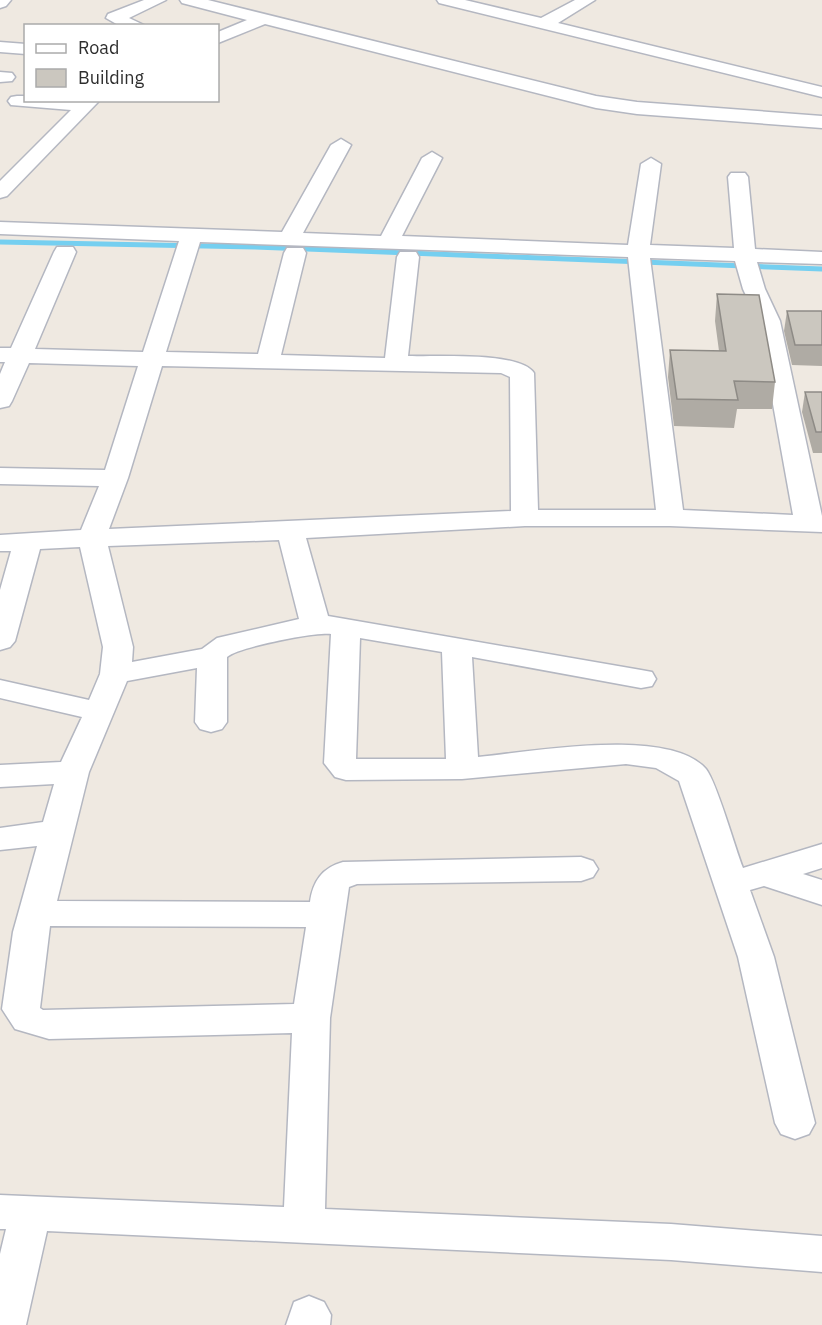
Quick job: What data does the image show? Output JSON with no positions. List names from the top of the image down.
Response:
{
  "legend": ["Road", "Building"]
}
